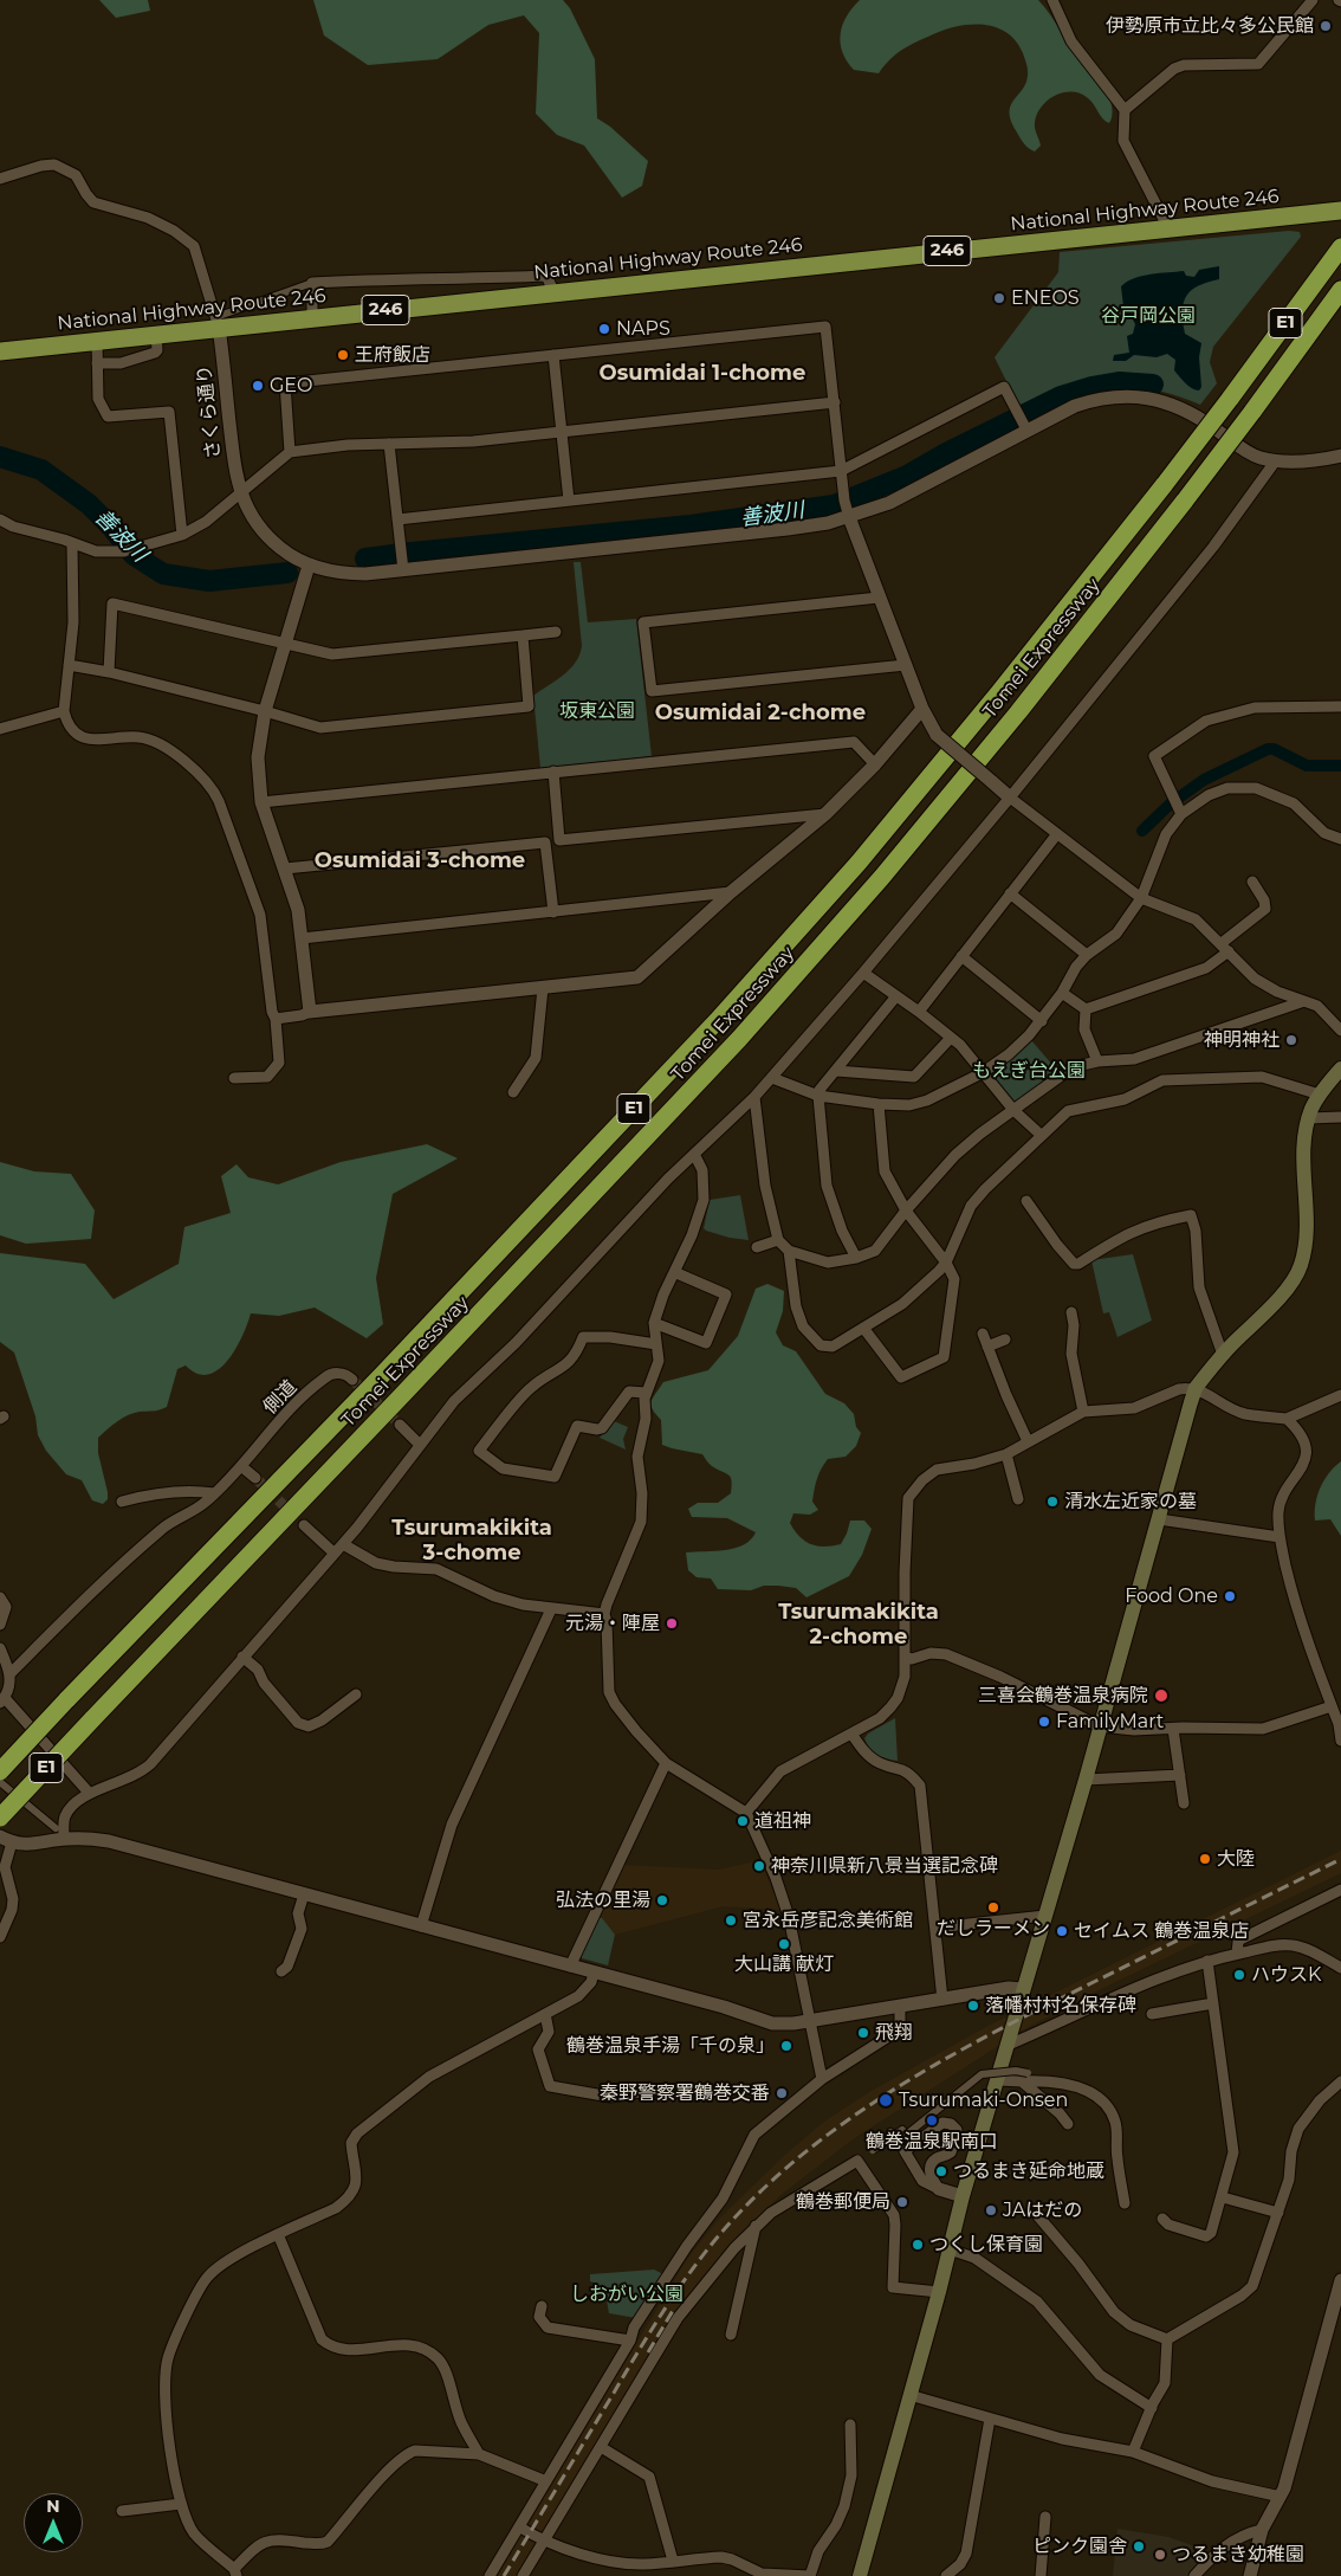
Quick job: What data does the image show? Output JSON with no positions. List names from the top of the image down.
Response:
{
  "streets": {
    "highway": [
      "National Highway Route 246",
      "246",
      "E1",
      "Tomei Expressway"
    ],
    "street": ["さくら通り", "側道"]
  },
  "crossings": [
    ["National Highway Route 246", "さくら通り"]
  ],
  "districts": [
    "Osumidai 1-chome",
    "Osumidai 2-chome",
    "Osumidai 3-chome",
    "Tsurumakikita 3-chome",
    "Tsurumakikita 2-chome"
  ],
  "water": ["善波川"],
  "parks": [
    "谷戸岡公園",
    "坂東公園",
    "もえぎ台公園",
    "しおがい公園"
  ],
  "places": [
    "伊勢原市立比々多公民館",
    "ENEOS",
    "NAPS",
    "王府飯店",
    "GEO",
    "神明神社",
    "清水左近家の墓",
    "Food One",
    "元湯・陣屋",
    "三喜会鶴巻温泉病院",
    "FamilyMart",
    "道祖神",
    "大陸",
    "神奈川県新八景当選記念碑",
    "弘法の里湯",
    "だしラーメン",
    "宮永岳彦記念美術館",
    "セイムス 鶴巻温泉店",
    "大山講 献灯",
    "ハウスK",
    "落幡村村名保存碑",
    "飛翔",
    "鶴巻温泉手湯「千の泉」",
    "秦野警察署鶴巻交番",
    "Tsurumaki-Onsen",
    "鶴巻温泉駅南口",
    "つるまき延命地蔵",
    "鶴巻郵便局",
    "JAはだの",
    "つくし保育園",
    "ピンク園舎",
    "つるまき幼稚園"
  ],
  "north": "top"
}
